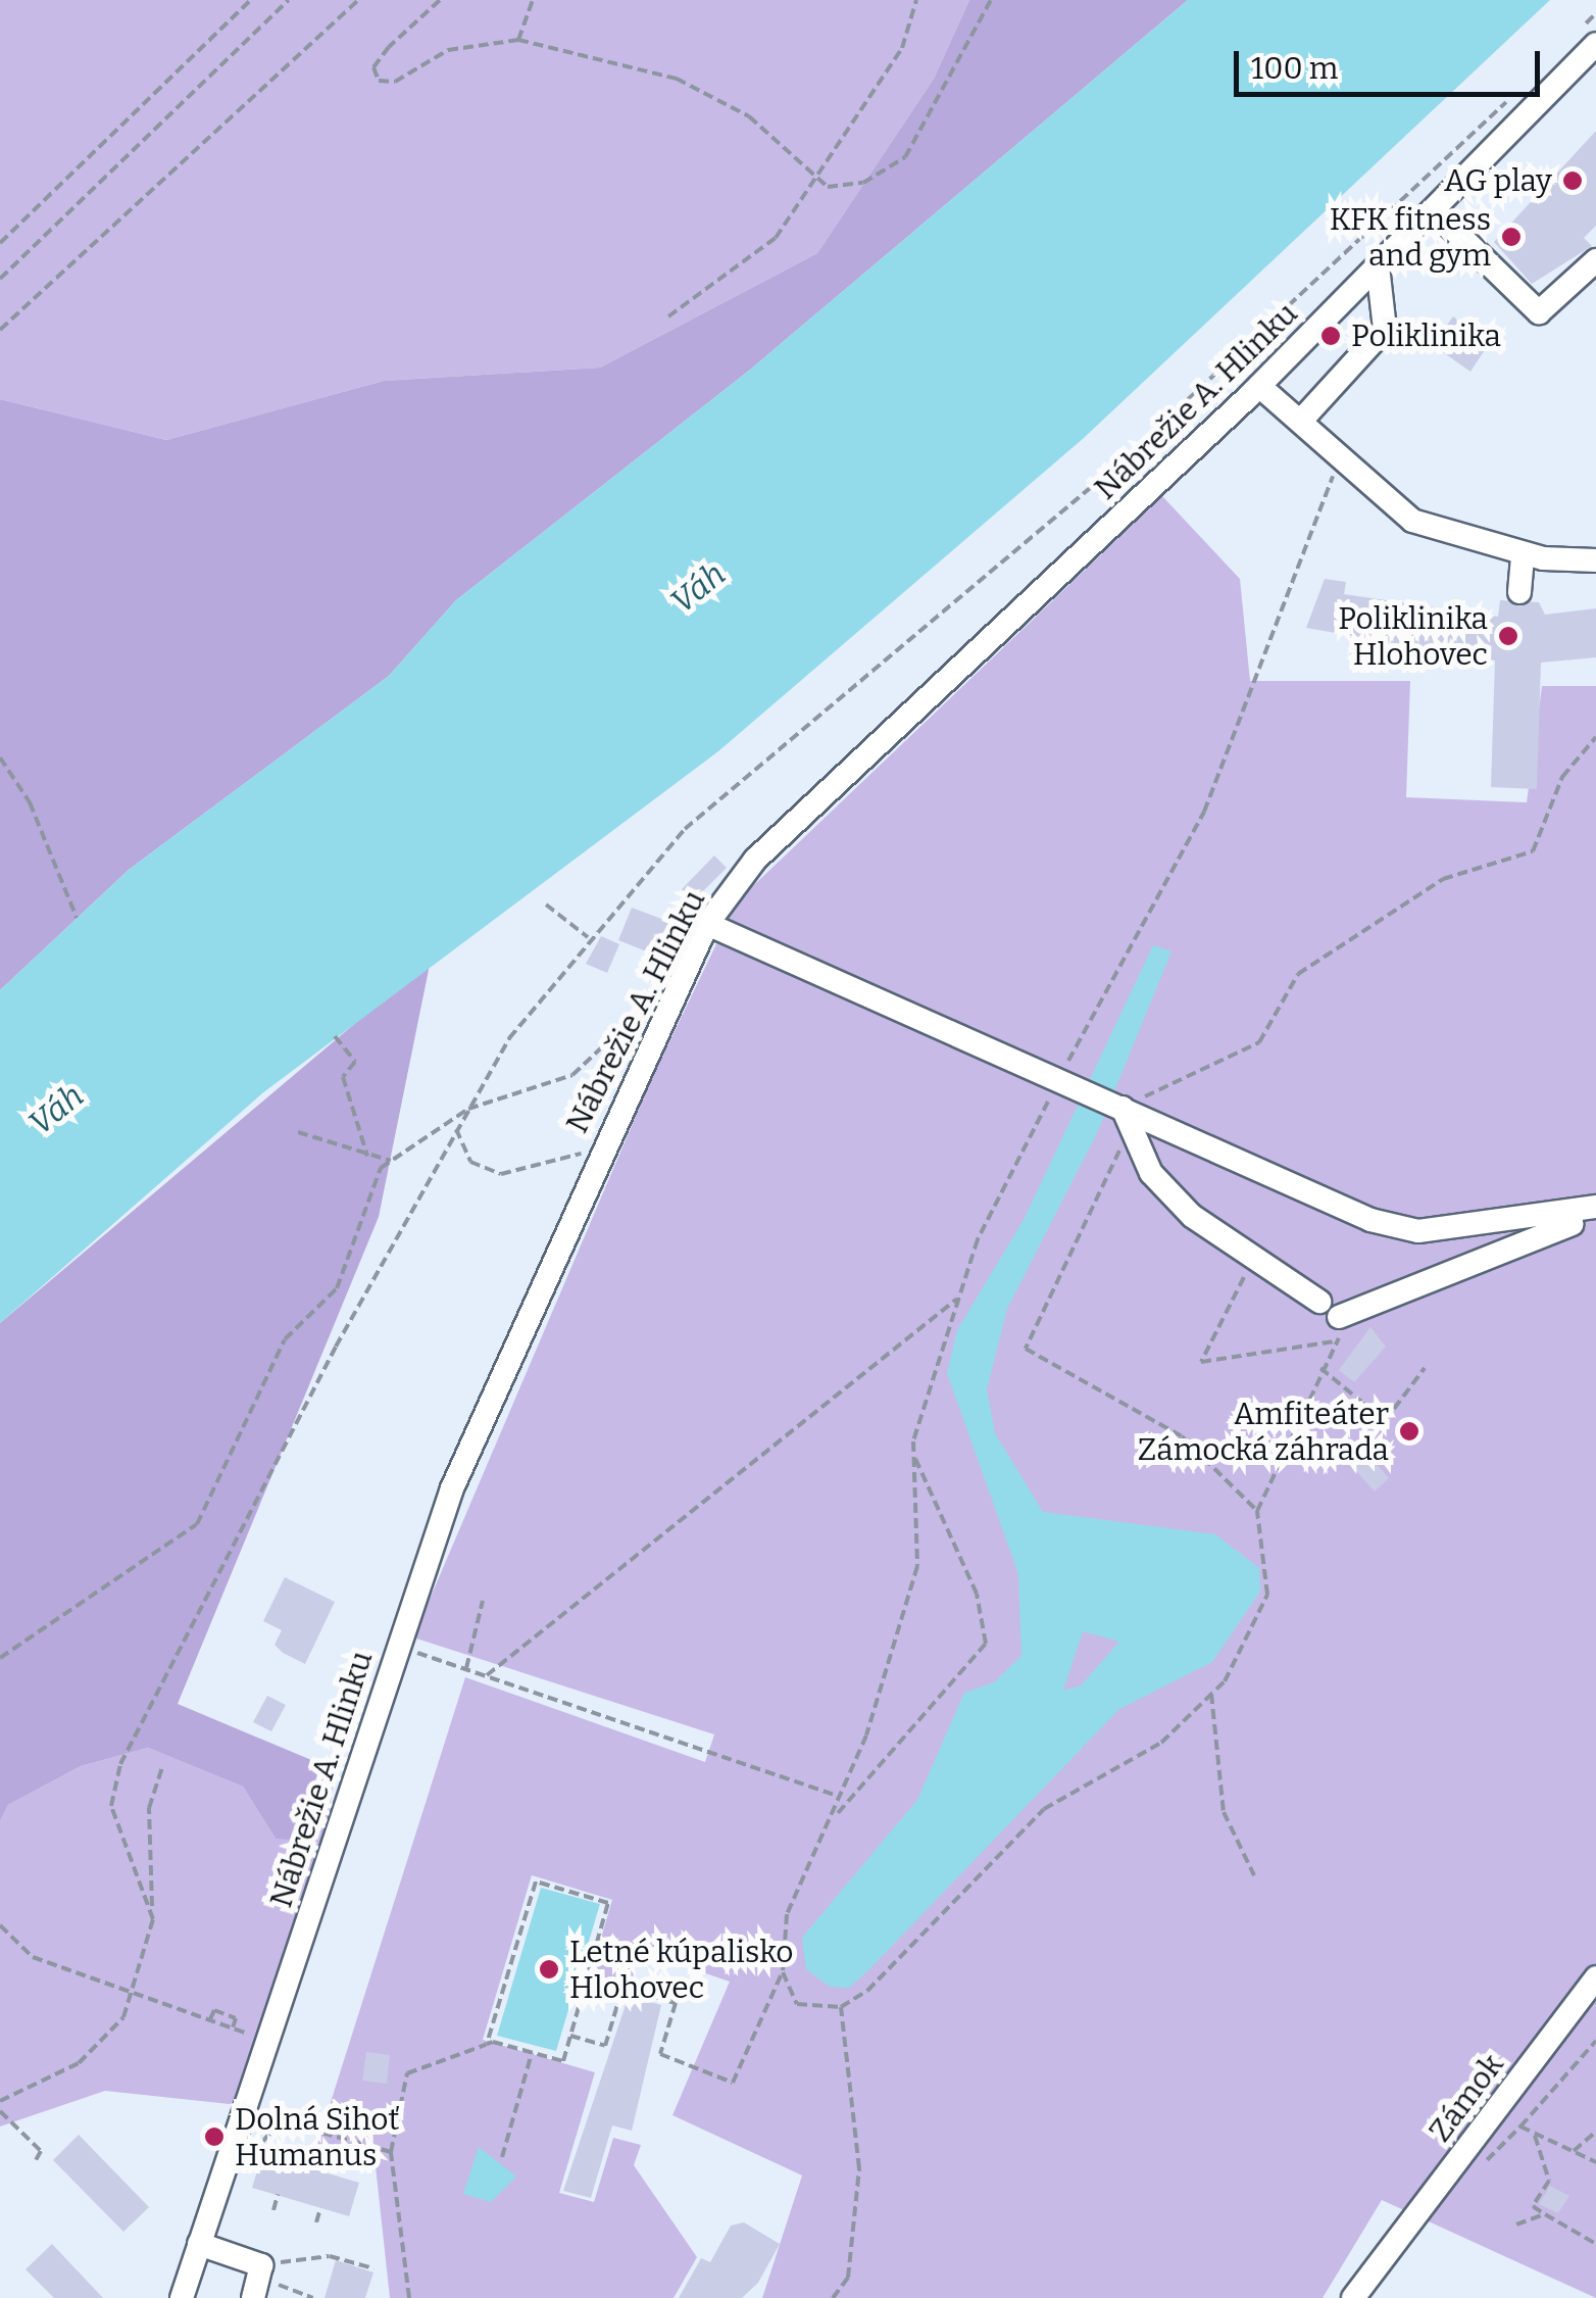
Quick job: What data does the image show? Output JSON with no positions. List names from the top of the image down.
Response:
{
  "streets": {
    "street": ["Nábrežie A. Hlinku", "Zámok"]
  },
  "water": ["Váh"],
  "places": [
    "AG play",
    "KFK fitness and gym",
    "Poliklinika",
    "Poliklinika Hlohovec",
    "Amfiteáter Zámocká záhrada",
    "Letné kúpalisko Hlohovec",
    "Dolná Sihoť Humanus"
  ],
  "scale_bar": "100 m"
}
